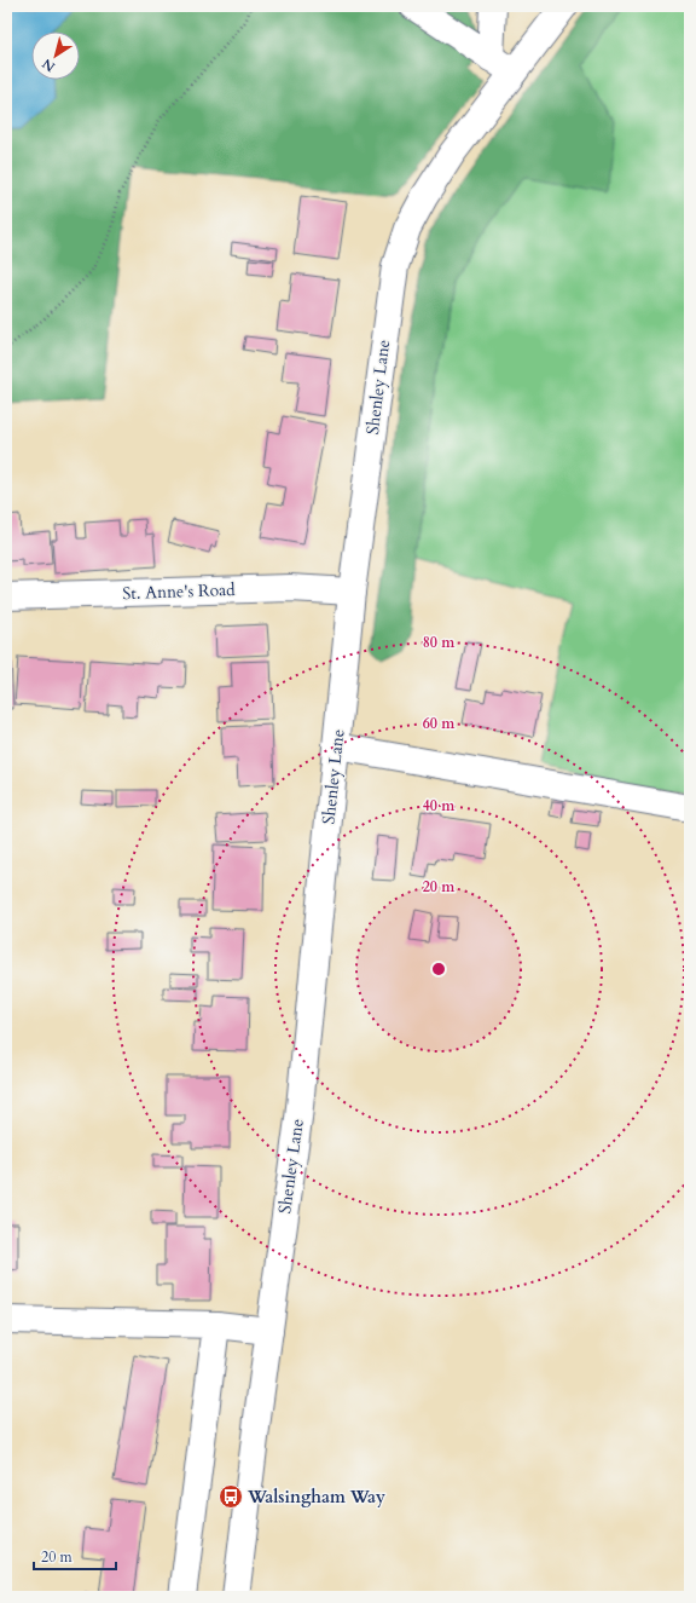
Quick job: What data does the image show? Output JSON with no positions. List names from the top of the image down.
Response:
{
  "streets": {
    "main road": ["Shenley Lane", "St. Anne's Road"]
  },
  "crossings": [
    ["Shenley Lane", "St. Anne's Road"]
  ],
  "places": {
    "bus stop": ["Walsingham Way"]
  },
  "scale_bar": "20 m",
  "north": "bottom left",
  "rings": [
    "80 m",
    "60 m",
    "40 m",
    "20 m"
  ]
}
